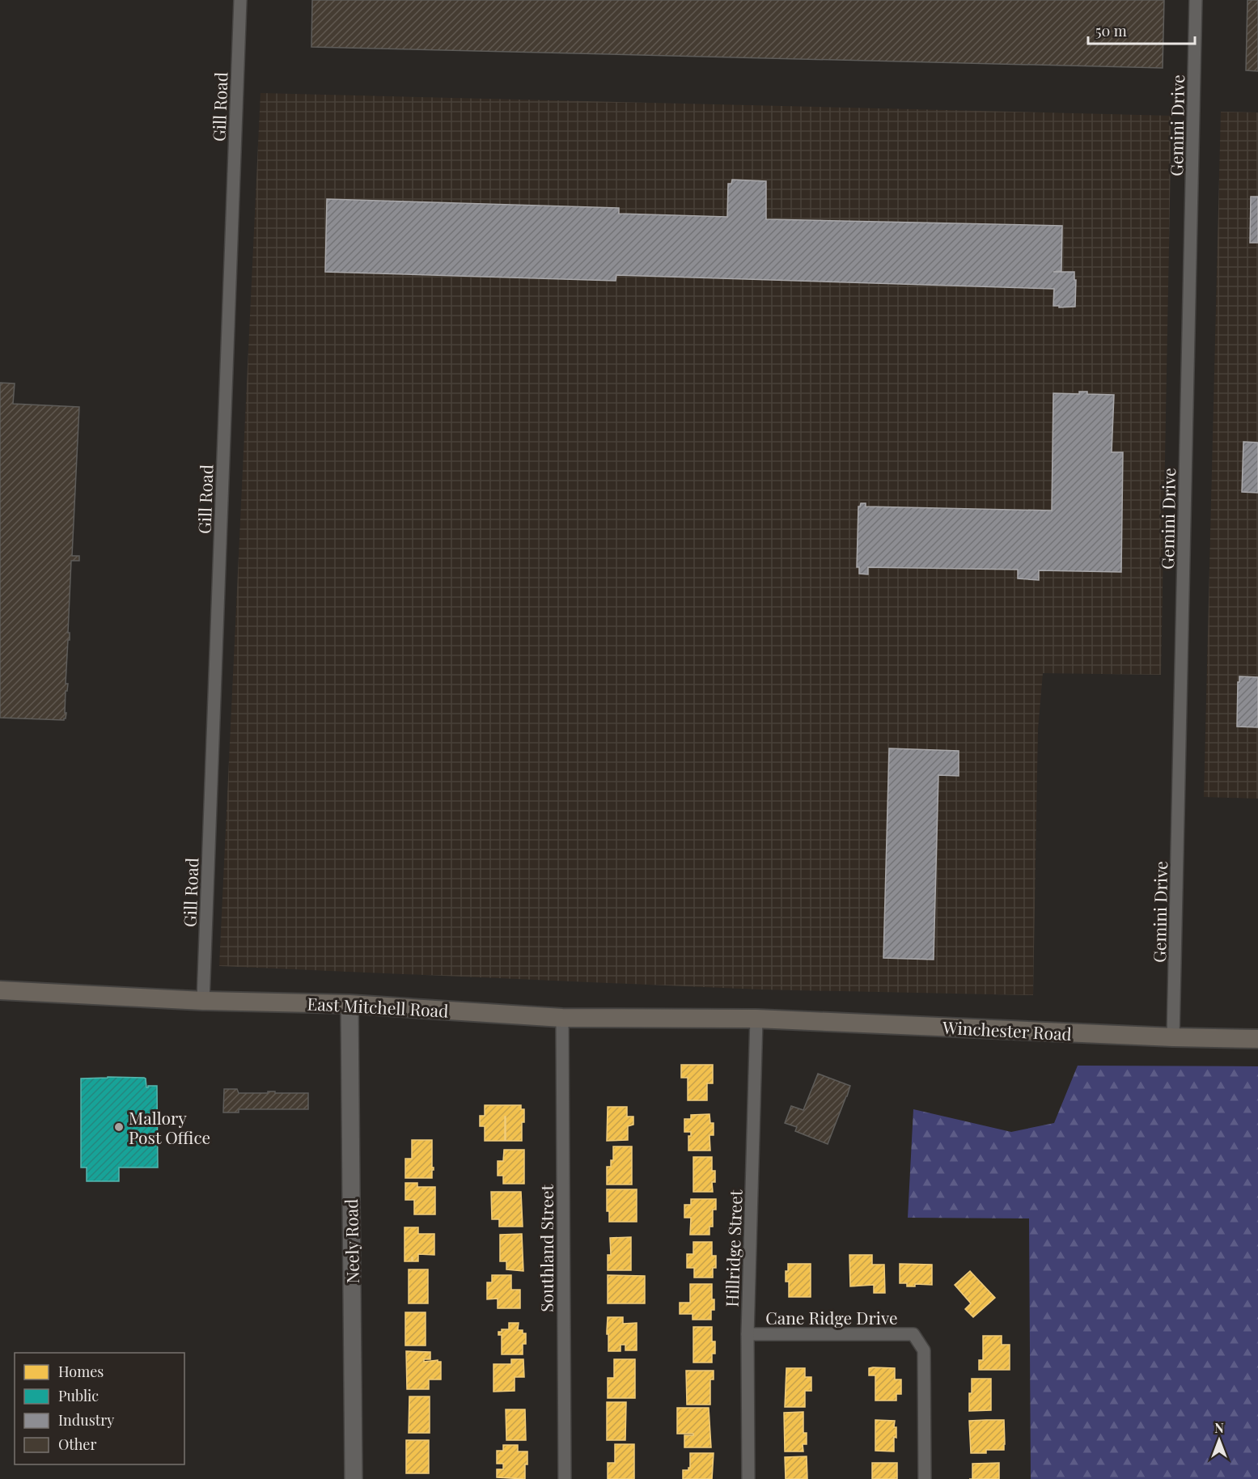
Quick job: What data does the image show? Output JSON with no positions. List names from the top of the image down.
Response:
{
  "streets": {
    "main road": ["East Mitchell Road", "Winchester Road"],
    "street": [
      "Gill Road",
      "Gemini Drive",
      "Neely Road",
      "Southland Street",
      "Hillridge Street",
      "Cane Ridge Drive"
    ]
  },
  "crossings": [
    ["Gill Road", "East Mitchell Road"],
    ["Gemini Drive", "Winchester Road"],
    ["East Mitchell Road", "Winchester Road"],
    ["East Mitchell Road", "Neely Road"],
    ["East Mitchell Road", "Southland Street"],
    ["East Mitchell Road", "Hillridge Street"],
    ["Winchester Road", "Hillridge Street"],
    ["Hillridge Street", "Cane Ridge Drive"]
  ],
  "places": ["Mallory Post Office"],
  "legend": [
    "Homes",
    "Public",
    "Industry",
    "Other"
  ],
  "scale_bar": "50 m",
  "north": "top"
}
